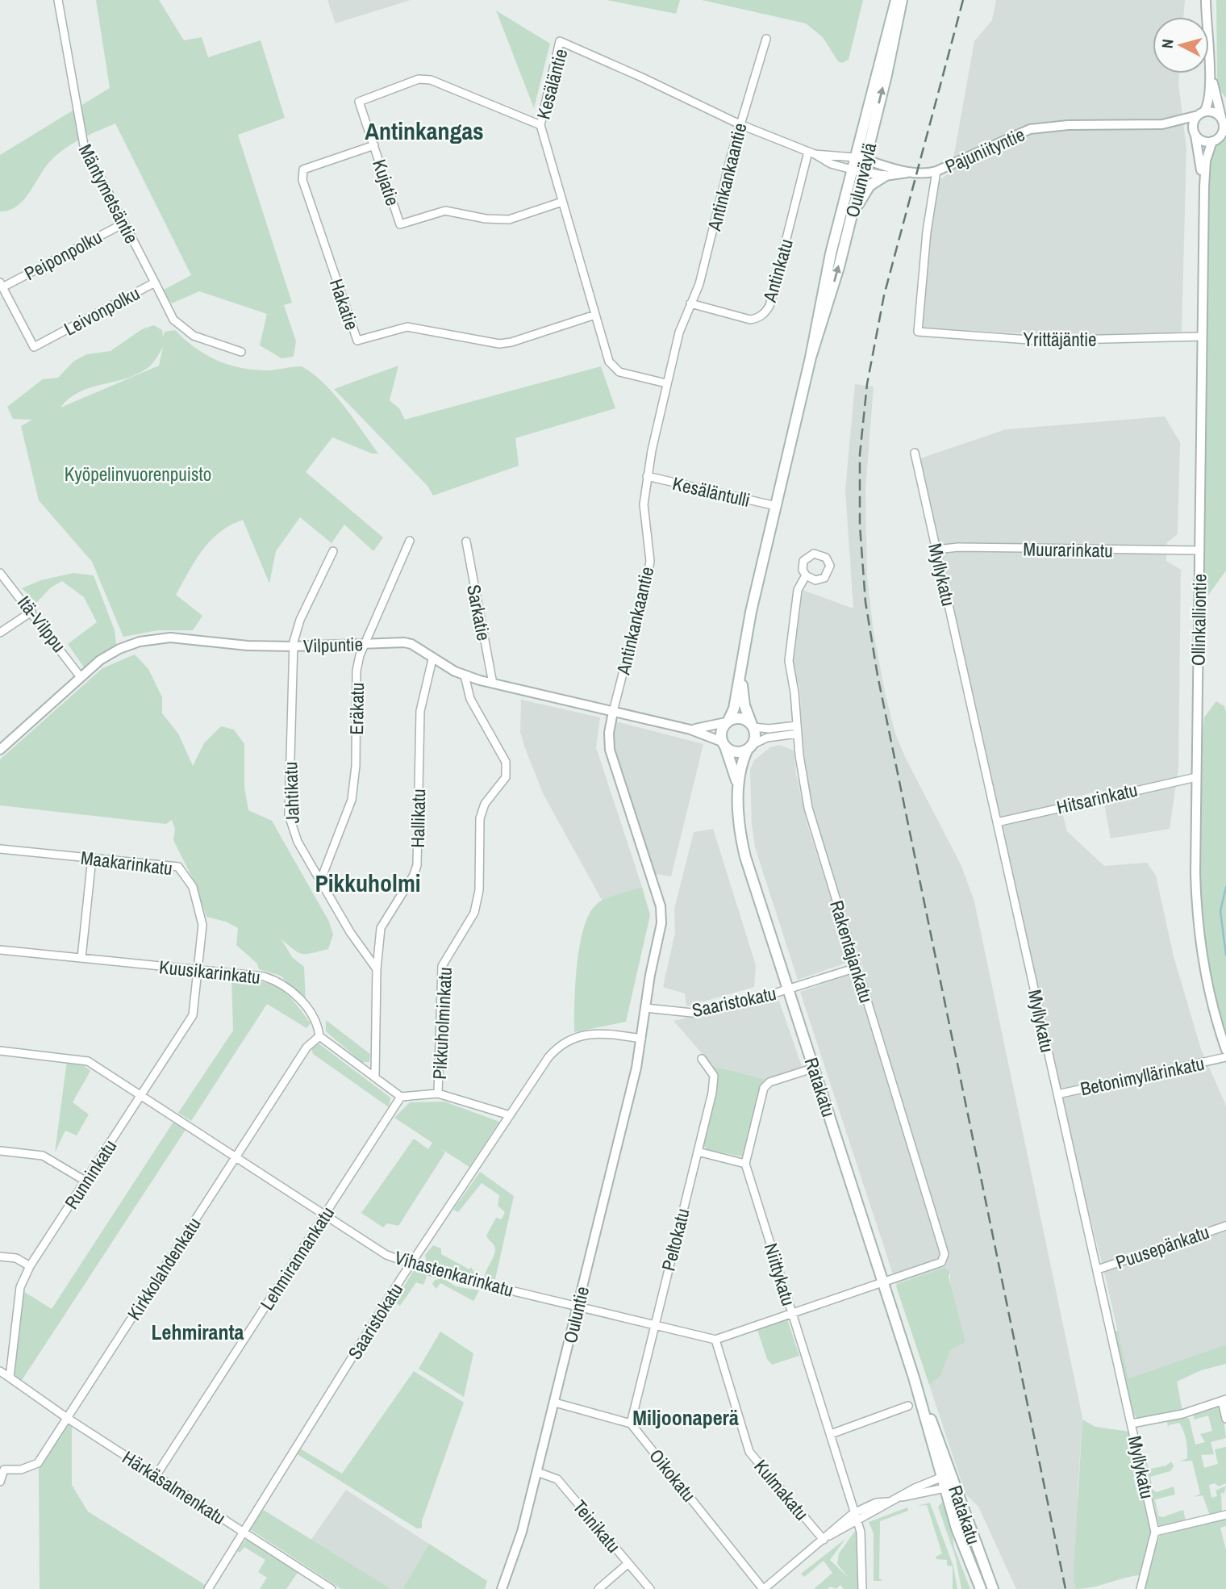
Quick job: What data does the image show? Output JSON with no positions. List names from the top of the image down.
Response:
{
  "streets": {
    "main road": ["Oulunväylä", "Ratakatu"],
    "street": [
      "Kesäläntie",
      "Pajuniityntie",
      "Antinkankaantie",
      "Kujatie",
      "Mäntymetsäntie",
      "Peiponpolku",
      "Antinkatu",
      "Hakatie",
      "Leivonpolku",
      "Yrittäjäntie",
      "Kesäläntulli",
      "Muurarinkatu",
      "Myllykatu",
      "Sarkatie",
      "Ollinkalliontie",
      "Itä-Vilppu",
      "Vilpuntie",
      "Eräkatu",
      "Jahtikatu",
      "Hitsarinkatu",
      "Hallikatu",
      "Maakarinkatu",
      "Rakentajankatu",
      "Kuusikarinkatu",
      "Saaristokatu",
      "Pikkuholminkatu",
      "Betonimyllärinkatu",
      "Runninkatu",
      "Peltokatu",
      "Puusepänkatu",
      "Lehmirannankatu",
      "Kirkkolahdenkatu",
      "Vihastenkarinkatu",
      "Niittykatu",
      "Ouluntie",
      "Oikokatu",
      "Härkäsalmenkatu",
      "Kulmakatu",
      "Teinikatu"
    ]
  },
  "crossings": [
    ["Kesäläntie", "Pajuniityntie"],
    ["Kesäläntie", "Antinkankaantie"],
    ["Kesäläntie", "Oulunväylä"],
    ["Kesäläntie", "Kujatie"],
    ["Kesäläntie", "Antinkatu"],
    ["Kesäläntie", "Hakatie"],
    ["Pajuniityntie", "Oulunväylä"],
    ["Pajuniityntie", "Yrittäjäntie"],
    ["Pajuniityntie", "Ollinkalliontie"],
    ["Antinkankaantie", "Antinkatu"],
    ["Antinkankaantie", "Kesäläntulli"],
    ["Antinkankaantie", "Vilpuntie"],
    ["Antinkankaantie", "Saaristokatu"],
    ["Antinkankaantie", "Ouluntie"],
    ["Oulunväylä", "Kesäläntulli"],
    ["Oulunväylä", "Vilpuntie"],
    ["Oulunväylä", "Ratakatu"],
    ["Kujatie", "Hakatie"],
    ["Mäntymetsäntie", "Peiponpolku"],
    ["Mäntymetsäntie", "Leivonpolku"],
    ["Peiponpolku", "Leivonpolku"],
    ["Yrittäjäntie", "Ollinkalliontie"],
    ["Muurarinkatu", "Myllykatu"],
    ["Muurarinkatu", "Ollinkalliontie"],
    ["Myllykatu", "Hitsarinkatu"],
    ["Myllykatu", "Betonimyllärinkatu"],
    ["Myllykatu", "Puusepänkatu"],
    ["Sarkatie", "Vilpuntie"],
    ["Ollinkalliontie", "Hitsarinkatu"],
    ["Itä-Vilppu", "Vilpuntie"],
    ["Vilpuntie", "Eräkatu"],
    ["Vilpuntie", "Jahtikatu"],
    ["Vilpuntie", "Hallikatu"],
    ["Vilpuntie", "Pikkuholminkatu"],
    ["Vilpuntie", "Ratakatu"],
    ["Eräkatu", "Jahtikatu"],
    ["Jahtikatu", "Hallikatu"],
    ["Maakarinkatu", "Kuusikarinkatu"],
    ["Maakarinkatu", "Runninkatu"],
    ["Rakentajankatu", "Saaristokatu"],
    ["Rakentajankatu", "Ratakatu"],
    ["Kuusikarinkatu", "Runninkatu"],
    ["Kuusikarinkatu", "Kirkkolahdenkatu"],
    ["Saaristokatu", "Ratakatu"],
    ["Saaristokatu", "Vihastenkarinkatu"],
    ["Saaristokatu", "Ouluntie"],
    ["Saaristokatu", "Härkäsalmenkatu"],
    ["Runninkatu", "Vihastenkarinkatu"],
    ["Runninkatu", "Härkäsalmenkatu"],
    ["Peltokatu", "Vihastenkarinkatu"],
    ["Peltokatu", "Oikokatu"],
    ["Lehmirannankatu", "Vihastenkarinkatu"],
    ["Lehmirannankatu", "Härkäsalmenkatu"],
    ["Kirkkolahdenkatu", "Vihastenkarinkatu"],
    ["Kirkkolahdenkatu", "Härkäsalmenkatu"],
    ["Vihastenkarinkatu", "Ouluntie"],
    ["Vihastenkarinkatu", "Kulmakatu"],
    ["Ouluntie", "Teinikatu"]
  ],
  "districts": [
    "Antinkangas",
    "Pikkuholmi",
    "Lehmiranta",
    "Miljoonaperä"
  ],
  "parks": ["Kyöpelinvuorenpuisto"],
  "north": "left"
}
